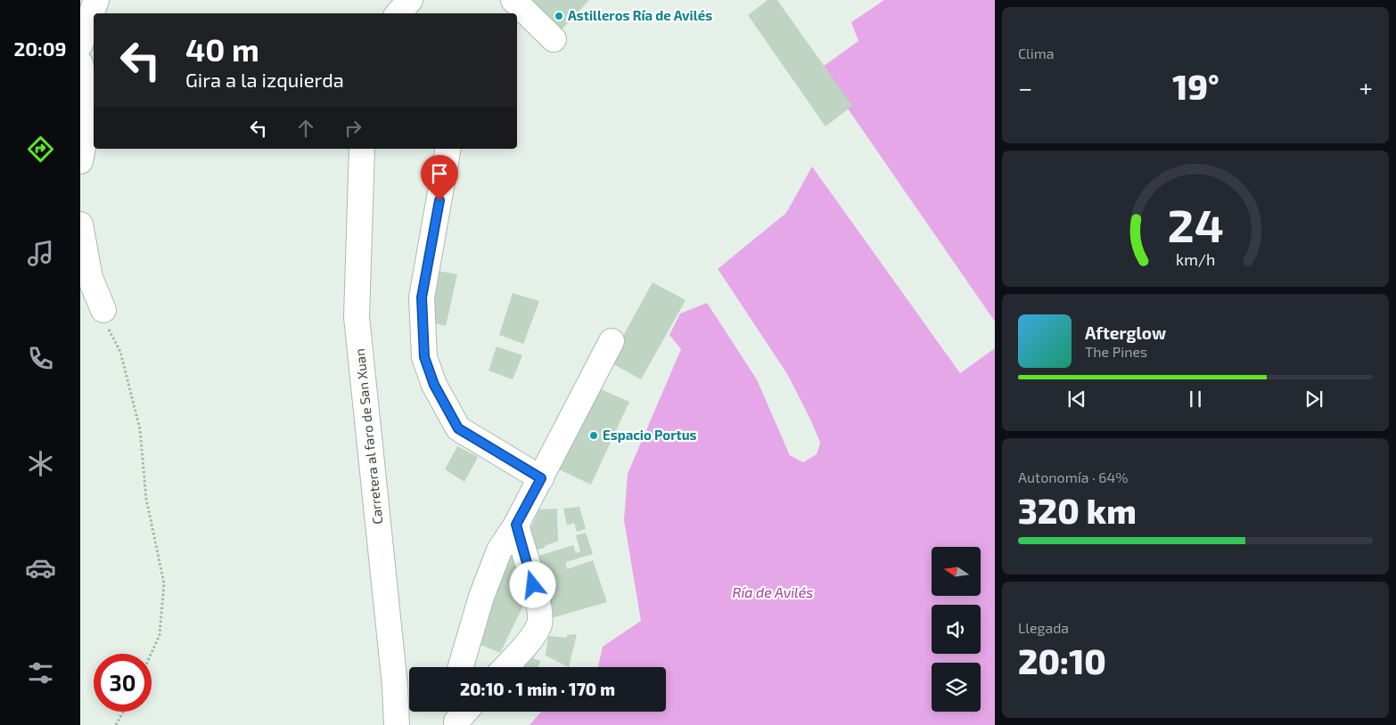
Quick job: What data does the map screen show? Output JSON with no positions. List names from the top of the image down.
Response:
{
  "streets": {
    "street": ["Carretera al faro de San Xuan"]
  },
  "water": ["Ría de Avilés"],
  "places": ["Astilleros Ría de Avilés", "Espacio Portus"],
  "north": "left",
  "page": {
    "tabs": "20:09",
    "tile": [
      "Clima",
      ["Autonomía · 64%", "320 km"],
      ["Llegada", "20:10"]
    ],
    "turn": ["40 m", "Gira a la izquierda"],
    "heat": ["−", "19°", "+"],
    "song": ["Afterglow", "The Pines"],
    "limit": "30",
    "trip": "20:10 · 1 min · 170 m",
    "gauge": ["24", "km/h"]
  }
}
